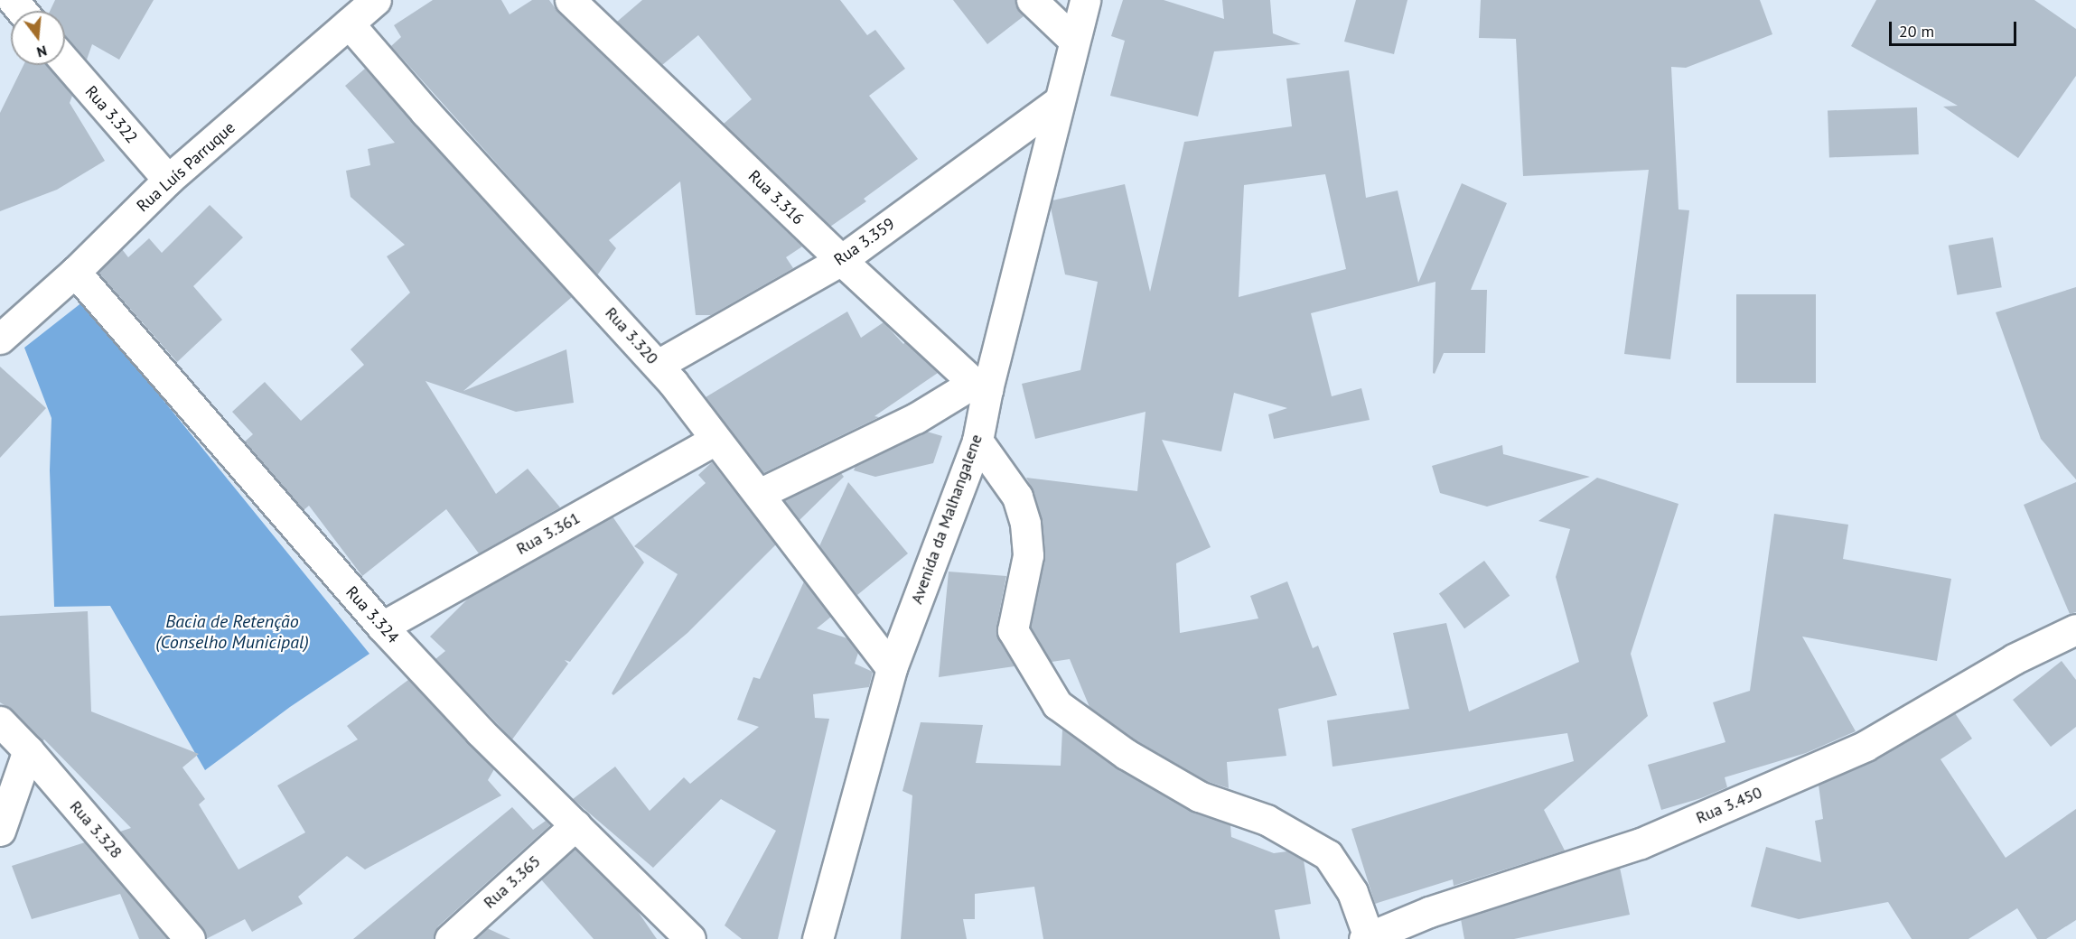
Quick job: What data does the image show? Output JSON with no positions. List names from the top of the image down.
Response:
{
  "streets": {
    "street": [
      "Rua 3.322",
      "Rua Luís Parruque",
      "Rua 3.316",
      "Rua 3.359",
      "Rua 3.320",
      "Avenida da Malhangalene",
      "Rua 3.361",
      "Rua 3.324",
      "Rua 3.450",
      "Rua 3.328",
      "Rua 3.365"
    ]
  },
  "crossings": [
    ["Rua 3.322", "Rua Luís Parruque"],
    ["Rua Luís Parruque", "Rua 3.320"],
    ["Rua Luís Parruque", "Rua 3.324"],
    ["Rua 3.316", "Rua 3.359"],
    ["Rua 3.316", "Avenida da Malhangalene"],
    ["Rua 3.359", "Rua 3.320"],
    ["Rua 3.359", "Avenida da Malhangalene"],
    ["Rua 3.320", "Avenida da Malhangalene"],
    ["Rua 3.320", "Rua 3.361"],
    ["Rua 3.361", "Rua 3.324"],
    ["Rua 3.324", "Rua 3.365"]
  ],
  "water": ["Bacia de Retenção (Conselho Municipal)"],
  "scale_bar": "20 m",
  "north": "bottom"
}
